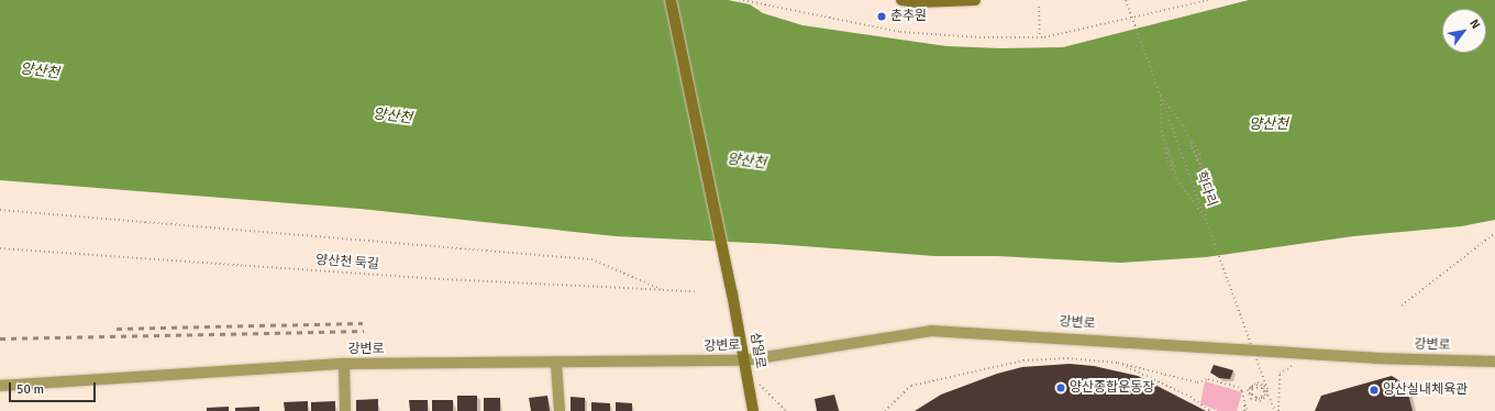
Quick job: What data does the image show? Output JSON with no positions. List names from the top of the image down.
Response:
{
  "streets": {
    "main road": ["삼일로"],
    "street": ["강변로"],
    "path": ["학다리", "양산천 둑길"]
  },
  "crossings": [
    ["강변로", "삼일로"]
  ],
  "water": ["양산천"],
  "places": ["춘추원", "양산종합운동장", "양산실내체육관"],
  "scale_bar": "50 m",
  "north": "top right"
}
